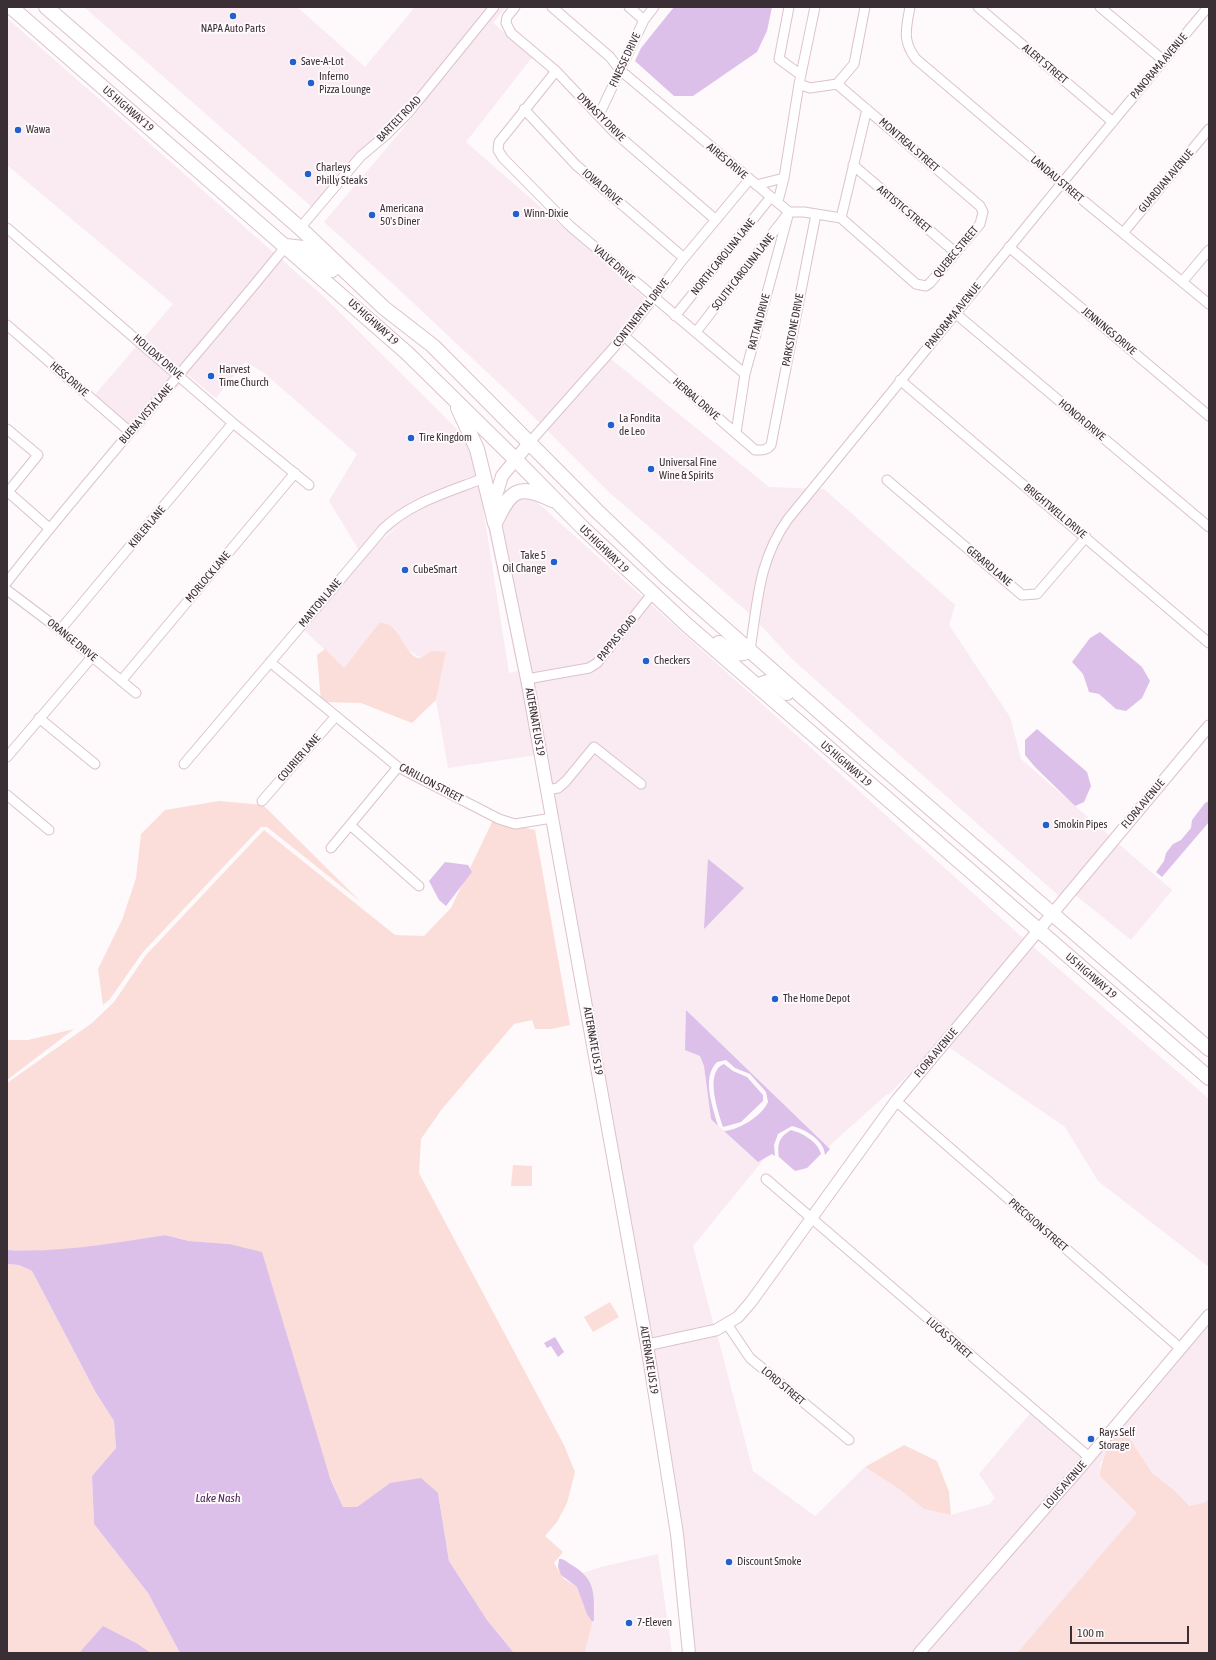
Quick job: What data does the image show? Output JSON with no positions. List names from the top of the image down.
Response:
{
  "streets": {
    "highway": ["US HIGHWAY 19"],
    "main road": ["ALTERNATE US 19"],
    "street": [
      "FINESSE DRIVE",
      "ALERT STREET",
      "PANORAMA AVENUE",
      "DYNASTY DRIVE",
      "BARTELT ROAD",
      "MONTREAL STREET",
      "AIRES DRIVE",
      "LANDAU STREET",
      "GUARDIAN AVENUE",
      "IOWA DRIVE",
      "ARTISTIC STREET",
      "QUEBEC STREET",
      "NORTH CAROLINA LANE",
      "VALVE DRIVE",
      "SOUTH CAROLINA LANE",
      "CONTINENTAL DRIVE",
      "RATTAN DRIVE",
      "PARKSTONE DRIVE",
      "JENNINGS DRIVE",
      "HOLIDAY DRIVE",
      "HESS DRIVE",
      "HERBAL DRIVE",
      "BUENA VISTA LANE",
      "HONOR DRIVE",
      "BRIGHTWELL DRIVE",
      "KIBLER LANE",
      "GERARD LANE",
      "MORLOCK LANE",
      "MANTON LANE",
      "PAPPAS ROAD",
      "ORANGE DRIVE",
      "COURIER LANE",
      "CARILLON STREET",
      "FLORA AVENUE",
      "PRECISION STREET",
      "LUCAS STREET",
      "LORD STREET",
      "LOUIS AVENUE"
    ]
  },
  "crossings": [
    ["FINESSE DRIVE", "DYNASTY DRIVE"],
    ["FINESSE DRIVE", "AIRES DRIVE"],
    ["ALERT STREET", "PANORAMA AVENUE"],
    ["PANORAMA AVENUE", "US HIGHWAY 19"],
    ["PANORAMA AVENUE", "LANDAU STREET"],
    ["PANORAMA AVENUE", "JENNINGS DRIVE"],
    ["PANORAMA AVENUE", "HONOR DRIVE"],
    ["PANORAMA AVENUE", "BRIGHTWELL DRIVE"],
    ["US HIGHWAY 19", "BARTELT ROAD"],
    ["US HIGHWAY 19", "CONTINENTAL DRIVE"],
    ["US HIGHWAY 19", "BUENA VISTA LANE"],
    ["US HIGHWAY 19", "PAPPAS ROAD"],
    ["US HIGHWAY 19", "ALTERNATE US 19"],
    ["US HIGHWAY 19", "FLORA AVENUE"],
    ["DYNASTY DRIVE", "CONTINENTAL DRIVE"],
    ["MONTREAL STREET", "QUEBEC STREET"],
    ["AIRES DRIVE", "NORTH CAROLINA LANE"],
    ["AIRES DRIVE", "SOUTH CAROLINA LANE"],
    ["AIRES DRIVE", "CONTINENTAL DRIVE"],
    ["AIRES DRIVE", "RATTAN DRIVE"],
    ["LANDAU STREET", "GUARDIAN AVENUE"],
    ["IOWA DRIVE", "VALVE DRIVE"],
    ["IOWA DRIVE", "CONTINENTAL DRIVE"],
    ["ARTISTIC STREET", "QUEBEC STREET"],
    ["NORTH CAROLINA LANE", "VALVE DRIVE"],
    ["VALVE DRIVE", "SOUTH CAROLINA LANE"],
    ["VALVE DRIVE", "CONTINENTAL DRIVE"],
    ["VALVE DRIVE", "RATTAN DRIVE"],
    ["SOUTH CAROLINA LANE", "RATTAN DRIVE"],
    ["CONTINENTAL DRIVE", "HERBAL DRIVE"],
    ["CONTINENTAL DRIVE", "ALTERNATE US 19"],
    ["RATTAN DRIVE", "HERBAL DRIVE"],
    ["PARKSTONE DRIVE", "HERBAL DRIVE"],
    ["HOLIDAY DRIVE", "BUENA VISTA LANE"],
    ["HOLIDAY DRIVE", "KIBLER LANE"],
    ["HOLIDAY DRIVE", "MORLOCK LANE"],
    ["HESS DRIVE", "BUENA VISTA LANE"],
    ["BRIGHTWELL DRIVE", "GERARD LANE"],
    ["KIBLER LANE", "ORANGE DRIVE"],
    ["MORLOCK LANE", "ORANGE DRIVE"],
    ["MANTON LANE", "CARILLON STREET"],
    ["PAPPAS ROAD", "ALTERNATE US 19"],
    ["ALTERNATE US 19", "CARILLON STREET"],
    ["ALTERNATE US 19", "FLORA AVENUE"],
    ["COURIER LANE", "CARILLON STREET"],
    ["FLORA AVENUE", "PRECISION STREET"],
    ["FLORA AVENUE", "LUCAS STREET"],
    ["FLORA AVENUE", "LORD STREET"],
    ["PRECISION STREET", "LOUIS AVENUE"],
    ["LUCAS STREET", "LOUIS AVENUE"]
  ],
  "water": ["Lake Nash"],
  "places": [
    "NAPA Auto Parts",
    "Save-A-Lot",
    "Inferno Pizza Lounge",
    "Wawa",
    "Charleys Philly Steaks",
    "Winn-Dixie",
    "Americana 50's Diner",
    "Harvest Time Church",
    "La Fondita de Leo",
    "Tire Kingdom",
    "Universal Fine Wine & Spirits",
    "Take 5 Oil Change",
    "CubeSmart",
    "Checkers",
    "Smokin Pipes",
    "The Home Depot",
    "Rays Self Storage",
    "Discount Smoke",
    "7-Eleven"
  ],
  "scale_bar": "100 m"
}
